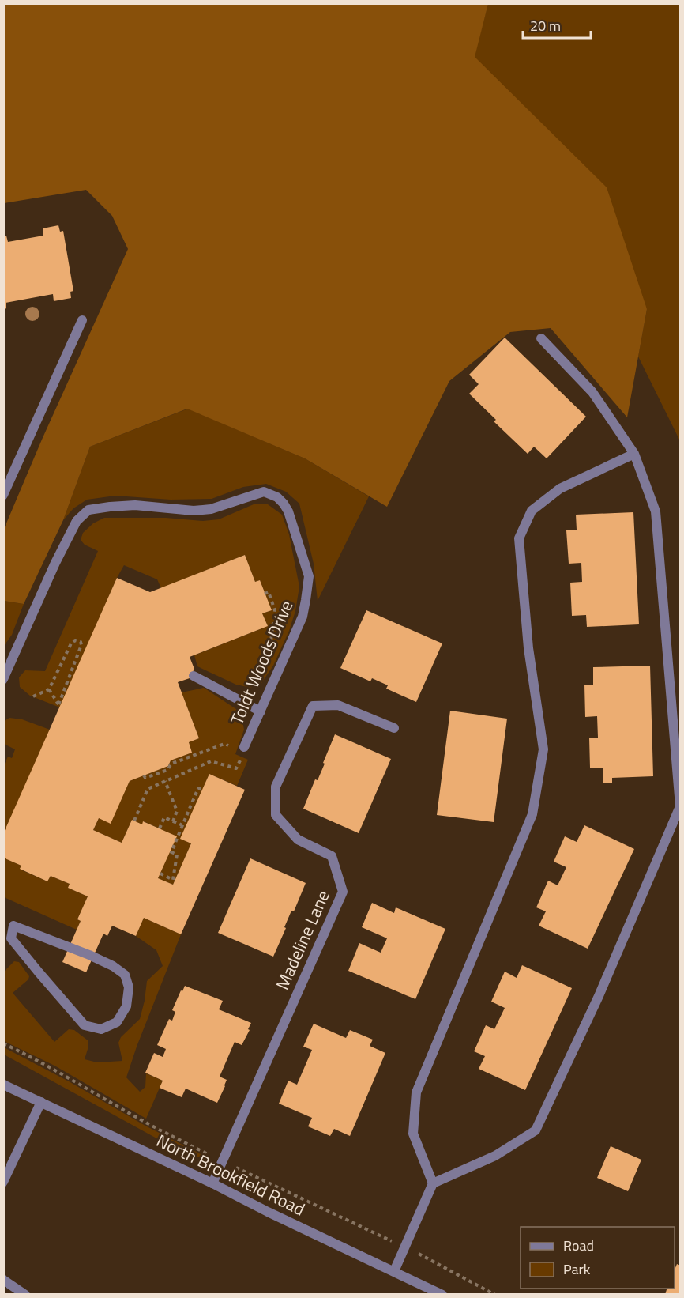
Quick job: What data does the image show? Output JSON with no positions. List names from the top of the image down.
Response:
{
  "streets": {
    "street": ["Toldt Woods Drive", "Madeline Lane", "North Brookfield Road"]
  },
  "crossings": [
    ["Madeline Lane", "North Brookfield Road"]
  ],
  "legend": ["Road", "Park"],
  "scale_bar": "20 m"
}
